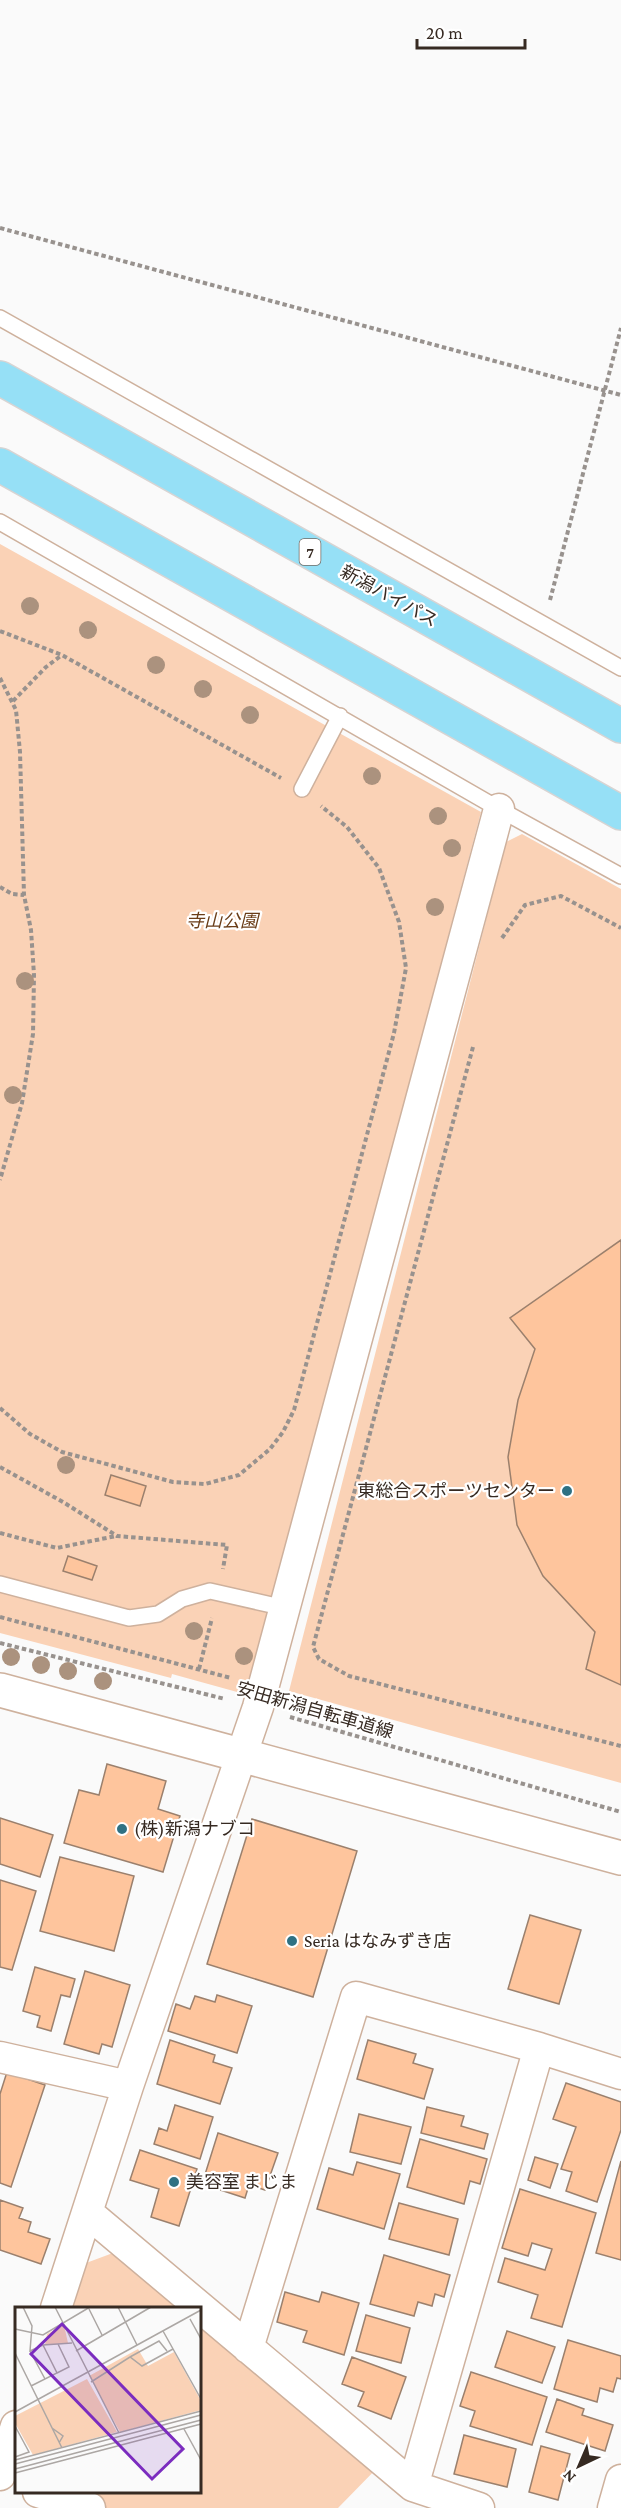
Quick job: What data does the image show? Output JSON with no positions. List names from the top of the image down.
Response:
{
  "streets": {
    "highway": ["7", "新潟バイパス"],
    "path": ["安田新潟自転車道線"]
  },
  "parks": ["寺山公園"],
  "places": [
    "東総合スポーツセンター",
    "(株)新潟ナブコ",
    "Seria はなみずき店",
    "美容室 まじま"
  ],
  "scale_bar": "20 m",
  "north": "bottom left"
}
